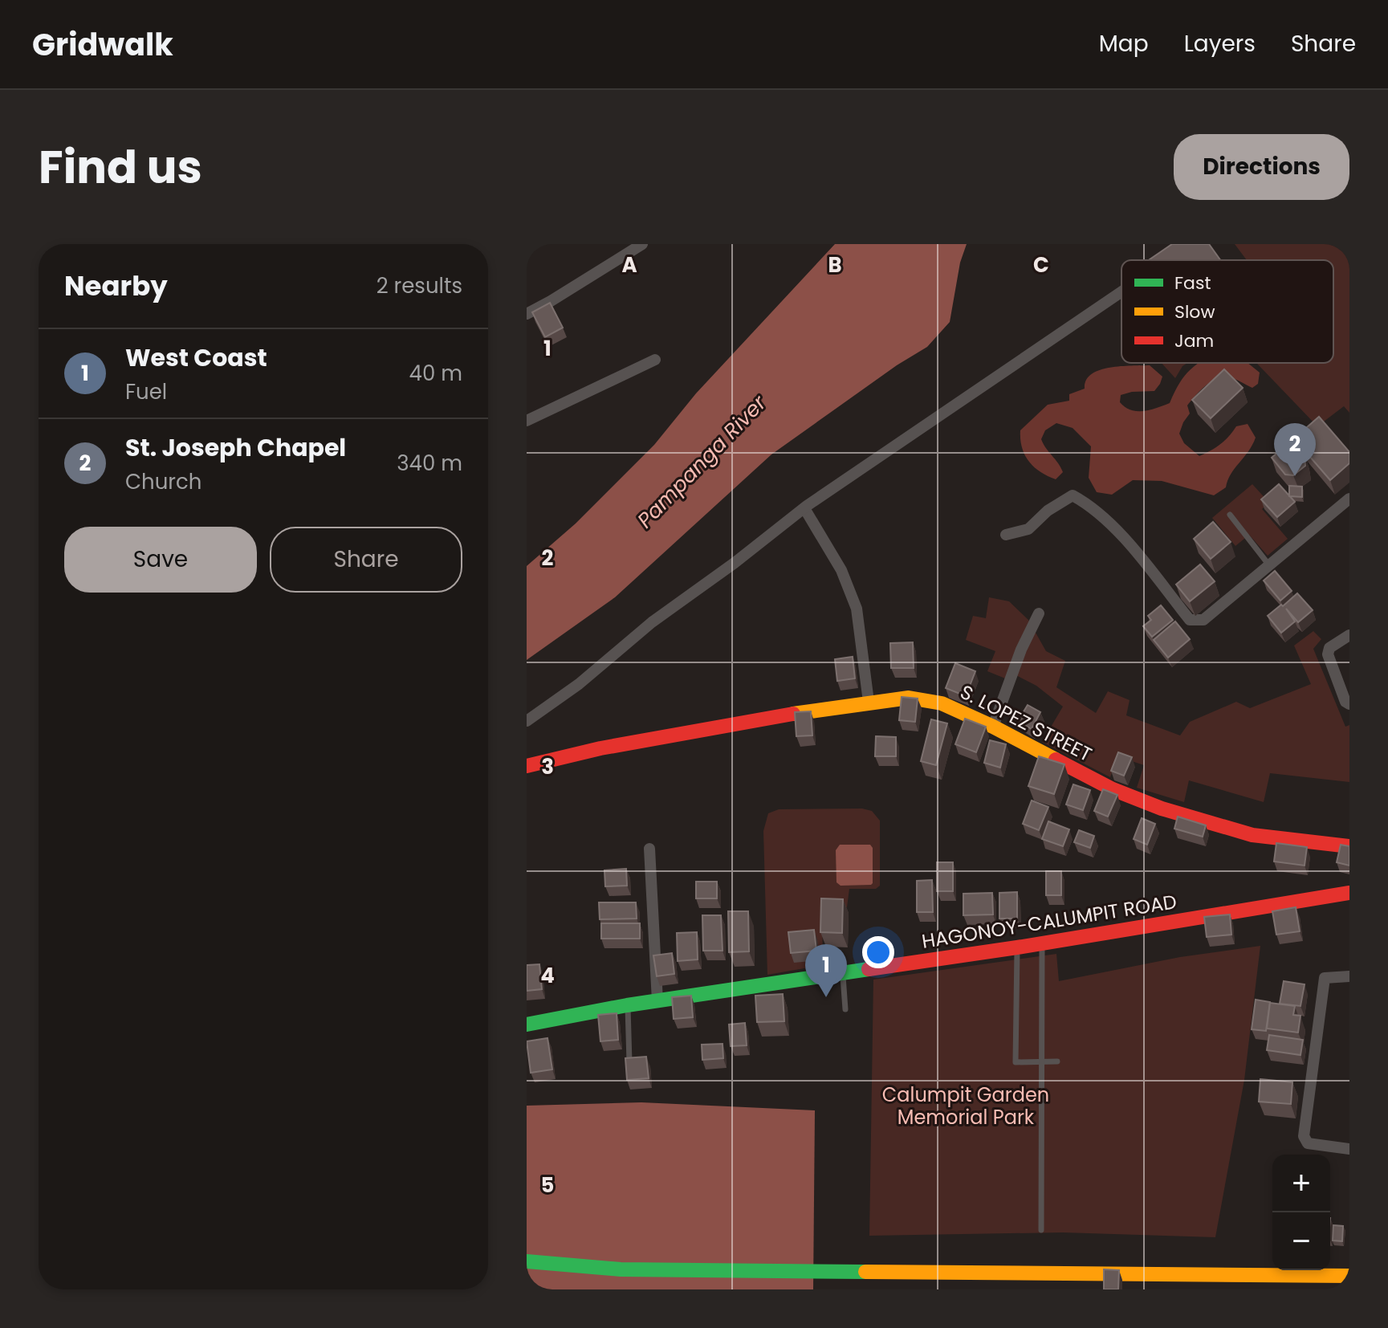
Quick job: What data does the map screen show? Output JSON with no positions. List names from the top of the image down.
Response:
{
  "streets": {
    "street": ["S. LOPEZ STREET", "HAGONOY-CALUMPIT ROAD"]
  },
  "water": ["Pampanga River"],
  "parks": ["Calumpit Garden Memorial Park"],
  "legend": ["Fast", "Slow", "Jam"],
  "page": {
    "header": "Gridwalk",
    "nav": ["Map", "Layers", "Share"],
    "title": "Find us",
    "buttons": [
      "Directions",
      ["Save", "Share"]
    ],
    "heading": ["Nearby", "2 results"],
    "list": [
      {
        "mark": "1",
        "name": "West Coast",
        "note": "Fuel",
        "value": "40 m"
      },
      {
        "mark": "2",
        "name": "St. Joseph Chapel",
        "note": "Church",
        "value": "340 m"
      }
    ],
    "pins": ["2", "1"],
    "map_buttons": ["+", "−"]
  },
  "grid": {
    "columns": ["A", "B", "C"],
    "rows": [
      "1",
      "2",
      "3",
      "4",
      "5"
    ]
  }
}
